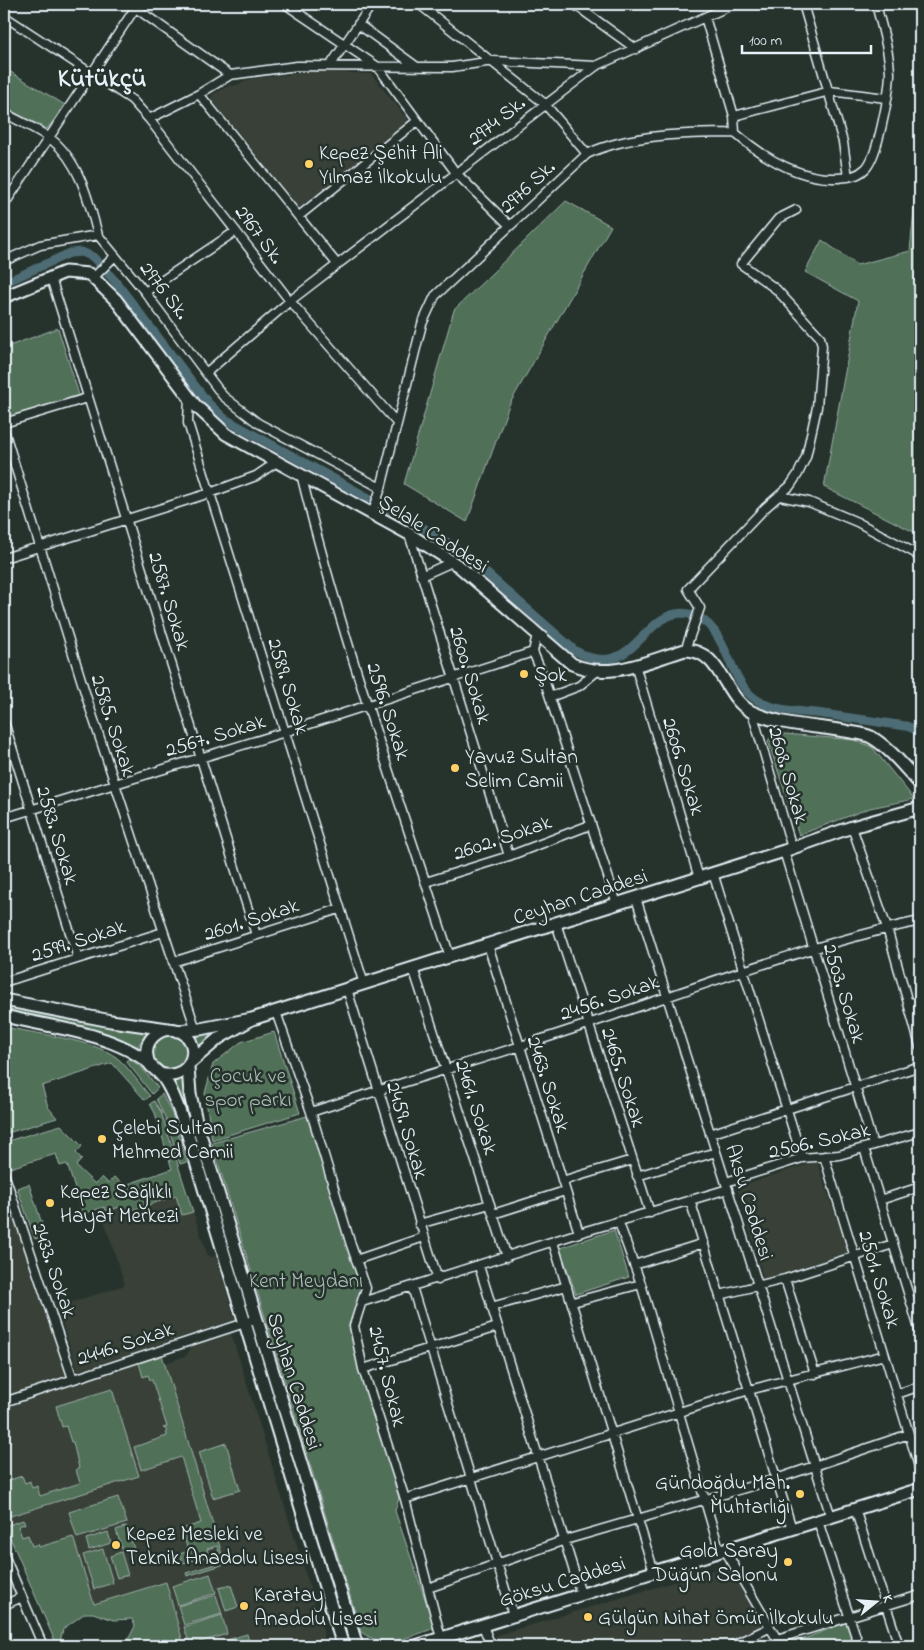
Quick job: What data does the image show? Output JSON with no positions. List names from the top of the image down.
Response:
{
  "streets": {
    "street": [
      "2974 Sk.",
      "2976 Sk.",
      "2967 Sk.",
      "Şelale Caddesi",
      "2587. Sokak",
      "2600. Sokak",
      "2589. Sokak",
      "2596. Sokak",
      "2585. Sokak",
      "2567. Sokak",
      "2606. Sokak",
      "2608. Sokak",
      "2583. Sokak",
      "2602. Sokak",
      "Ceyhan Caddesi",
      "2601. Sokak",
      "2599. Sokak",
      "2503. Sokak",
      "2456. Sokak",
      "2465. Sokak",
      "2463. Sokak",
      "2461. Sokak",
      "2459. Sokak",
      "2506. Sokak",
      "Aksu Caddesi",
      "2433. Sokak",
      "2501. Sokak",
      "2446. Sokak",
      "2457. Sokak",
      "Seyhan Caddesi",
      "Göksu Caddesi"
    ]
  },
  "crossings": [
    ["2974 Sk.", "2976 Sk."],
    ["2974 Sk.", "2967 Sk."],
    ["2976 Sk.", "2967 Sk."],
    ["2976 Sk.", "Şelale Caddesi"],
    ["Şelale Caddesi", "2600. Sokak"],
    ["Şelale Caddesi", "2589. Sokak"],
    ["Şelale Caddesi", "2596. Sokak"],
    ["Şelale Caddesi", "2606. Sokak"],
    ["2587. Sokak", "2567. Sokak"],
    ["2587. Sokak", "2601. Sokak"],
    ["2600. Sokak", "2567. Sokak"],
    ["2600. Sokak", "2602. Sokak"],
    ["2589. Sokak", "2567. Sokak"],
    ["2589. Sokak", "Ceyhan Caddesi"],
    ["2589. Sokak", "2601. Sokak"],
    ["2596. Sokak", "2567. Sokak"],
    ["2596. Sokak", "2602. Sokak"],
    ["2596. Sokak", "Ceyhan Caddesi"],
    ["2585. Sokak", "2567. Sokak"],
    ["2585. Sokak", "Ceyhan Caddesi"],
    ["2585. Sokak", "2601. Sokak"],
    ["2585. Sokak", "2599. Sokak"],
    ["2567. Sokak", "2583. Sokak"],
    ["2606. Sokak", "Ceyhan Caddesi"],
    ["2608. Sokak", "Ceyhan Caddesi"],
    ["2608. Sokak", "2503. Sokak"],
    ["2583. Sokak", "2599. Sokak"],
    ["Ceyhan Caddesi", "2503. Sokak"],
    ["Ceyhan Caddesi", "2465. Sokak"],
    ["Ceyhan Caddesi", "2463. Sokak"],
    ["Ceyhan Caddesi", "2461. Sokak"],
    ["Ceyhan Caddesi", "2459. Sokak"],
    ["Ceyhan Caddesi", "Aksu Caddesi"],
    ["Ceyhan Caddesi", "2457. Sokak"],
    ["Ceyhan Caddesi", "Seyhan Caddesi"],
    ["2503. Sokak", "2456. Sokak"],
    ["2503. Sokak", "2506. Sokak"],
    ["2456. Sokak", "2465. Sokak"],
    ["2456. Sokak", "2463. Sokak"],
    ["2456. Sokak", "2461. Sokak"],
    ["2456. Sokak", "2459. Sokak"],
    ["2456. Sokak", "Aksu Caddesi"],
    ["2456. Sokak", "2457. Sokak"],
    ["2465. Sokak", "2506. Sokak"],
    ["2463. Sokak", "2506. Sokak"],
    ["2461. Sokak", "2506. Sokak"],
    ["2459. Sokak", "2506. Sokak"],
    ["2506. Sokak", "Aksu Caddesi"],
    ["2506. Sokak", "2501. Sokak"],
    ["2506. Sokak", "2457. Sokak"],
    ["Aksu Caddesi", "Göksu Caddesi"],
    ["2433. Sokak", "2446. Sokak"],
    ["2446. Sokak", "Seyhan Caddesi"],
    ["2457. Sokak", "Göksu Caddesi"]
  ],
  "districts": ["Kütükçü"],
  "parks": ["Çocuk ve spor parkı", "Kent Meydanı"],
  "places": [
    "Kepez Şehit Ali Yılmaz İlkokulu",
    "Şok",
    "Yavuz Sultan Selim Camii",
    "Çelebi Sultan Mehmed Camii",
    "Kepez Sağlıklı Hayat Merkezi",
    "Gündoğdu Mah. Muhtarlığı",
    "Kepez Mesleki ve Teknik Anadolu Lisesi",
    "Gold Saray Düğün Salonu",
    "Karatay Anadolu Lisesi",
    "Gülgün Nihat Ömür İlkokulu"
  ],
  "scale_bar": "100 m",
  "north": "right"
}
